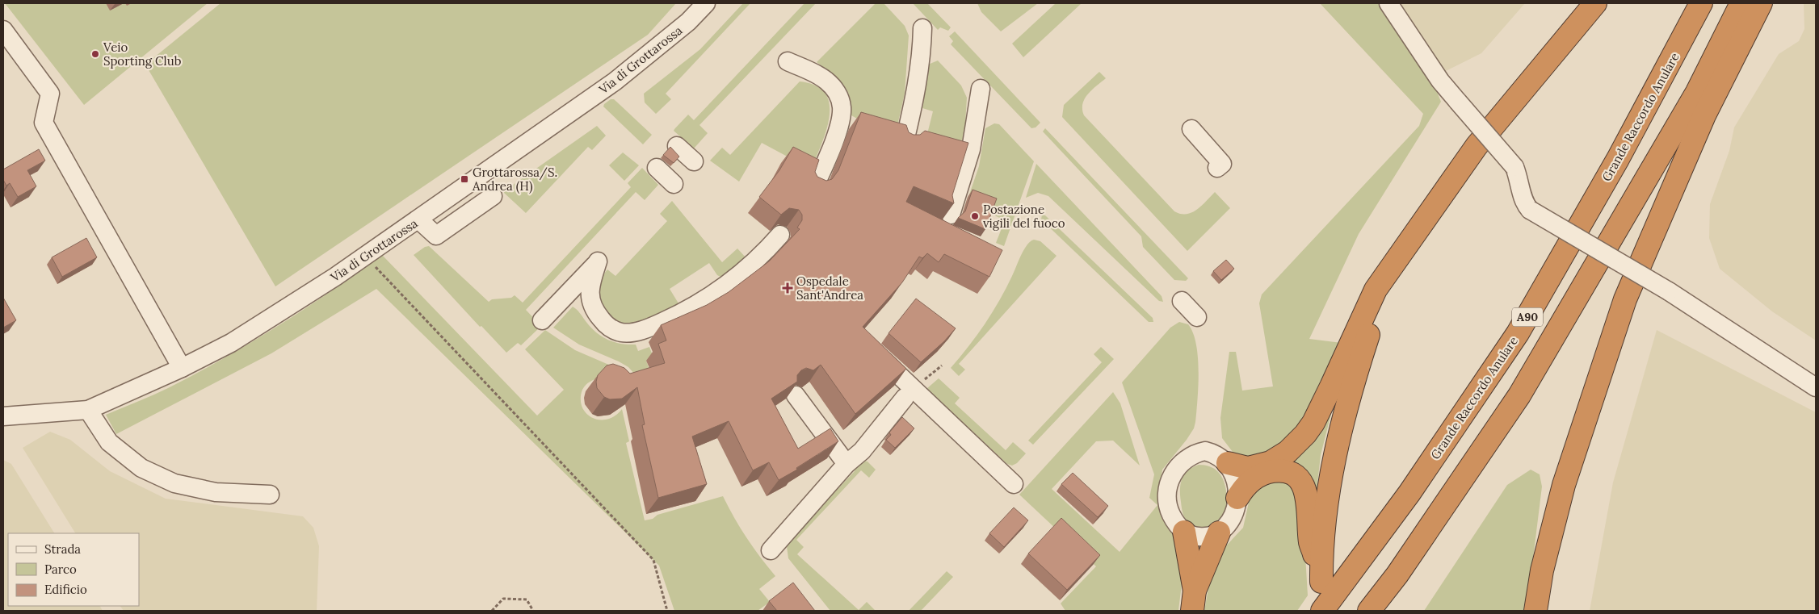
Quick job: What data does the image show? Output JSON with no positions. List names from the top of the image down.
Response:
{
  "streets": {
    "highway": ["Grande Raccordo Anulare", "A90"],
    "street": ["Via di Grottarossa"]
  },
  "places": {
    "other": ["Veio Sporting Club", "Postazione vigili del fuoco"],
    "transit": ["Grottarossa/S. Andrea (H)"],
    "health": ["Ospedale Sant'Andrea"]
  },
  "legend": ["Strada", "Parco", "Edificio"]
}
